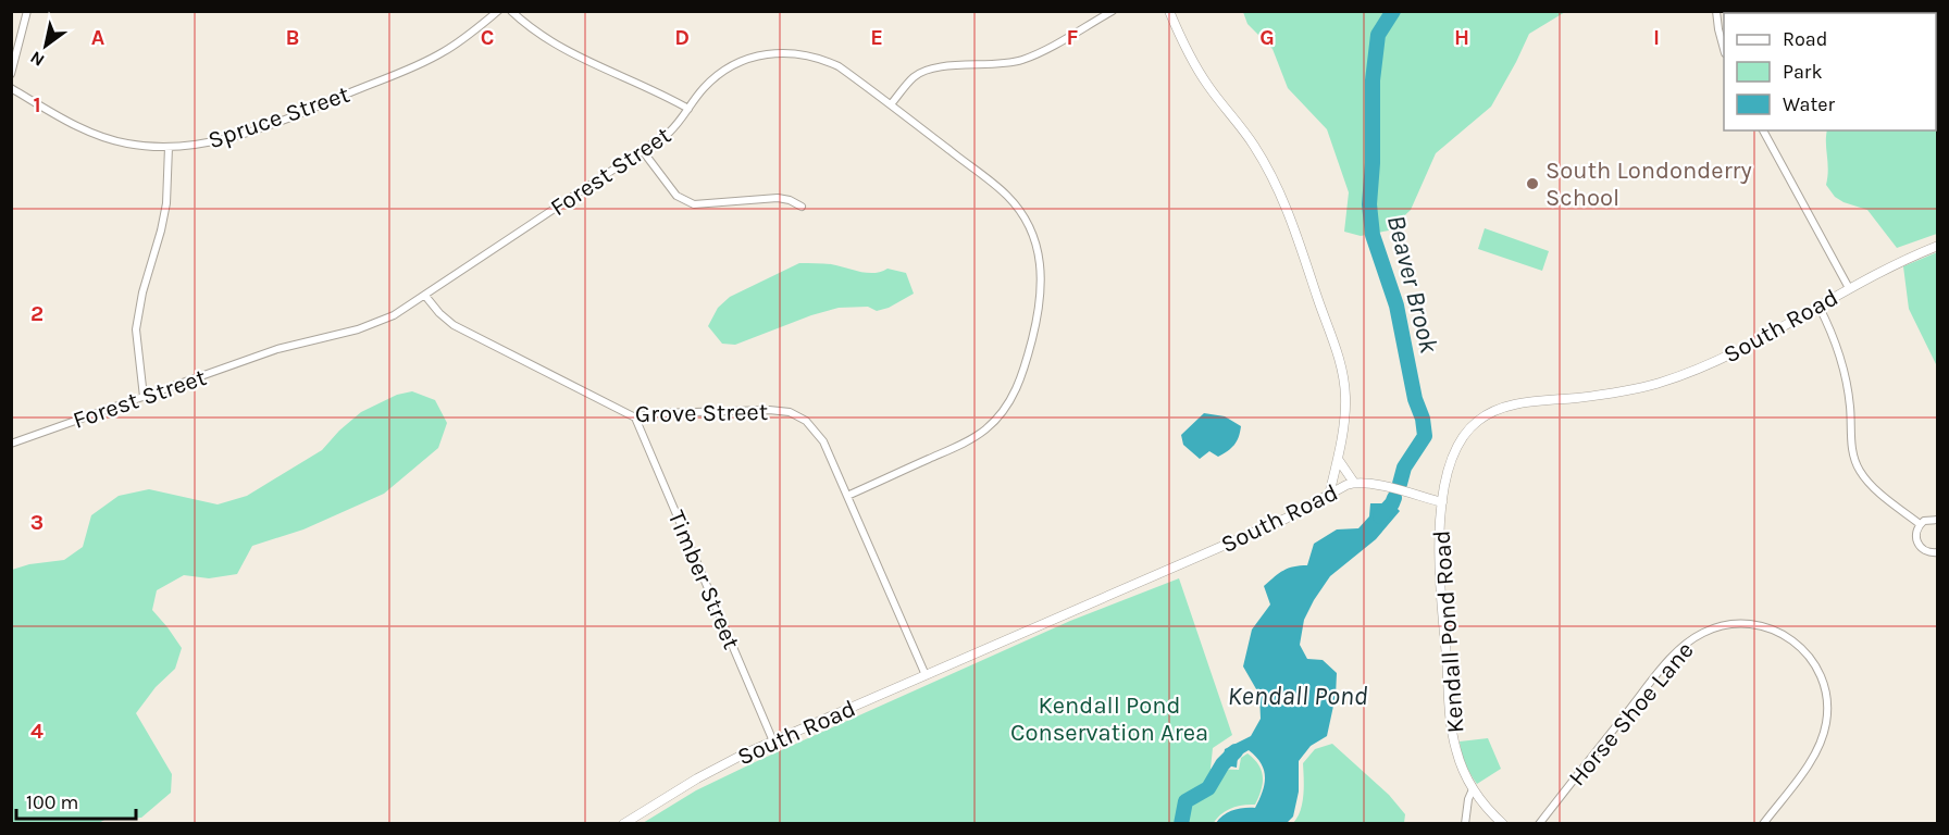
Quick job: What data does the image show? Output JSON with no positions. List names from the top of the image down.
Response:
{
  "streets": {
    "street": [
      "Spruce Street",
      "Forest Street",
      "South Road",
      "Grove Street",
      "Timber Street",
      "Kendall Pond Road",
      "Horse Shoe Lane"
    ]
  },
  "crossings": [
    ["Forest Street", "Grove Street"],
    ["South Road", "Grove Street"],
    ["South Road", "Timber Street"],
    ["South Road", "Kendall Pond Road"],
    ["Grove Street", "Timber Street"]
  ],
  "water": ["Beaver Brook", "Kendall Pond"],
  "parks": ["Kendall Pond Conservation Area"],
  "places": ["South Londonderry School"],
  "legend": ["Road", "Park", "Water"],
  "scale_bar": "100 m",
  "north": "bottom left",
  "grid": {
    "columns": [
      "A",
      "B",
      "C",
      "D",
      "E",
      "F",
      "G",
      "H",
      "I"
    ],
    "rows": [
      "1",
      "2",
      "3",
      "4"
    ]
  }
}
